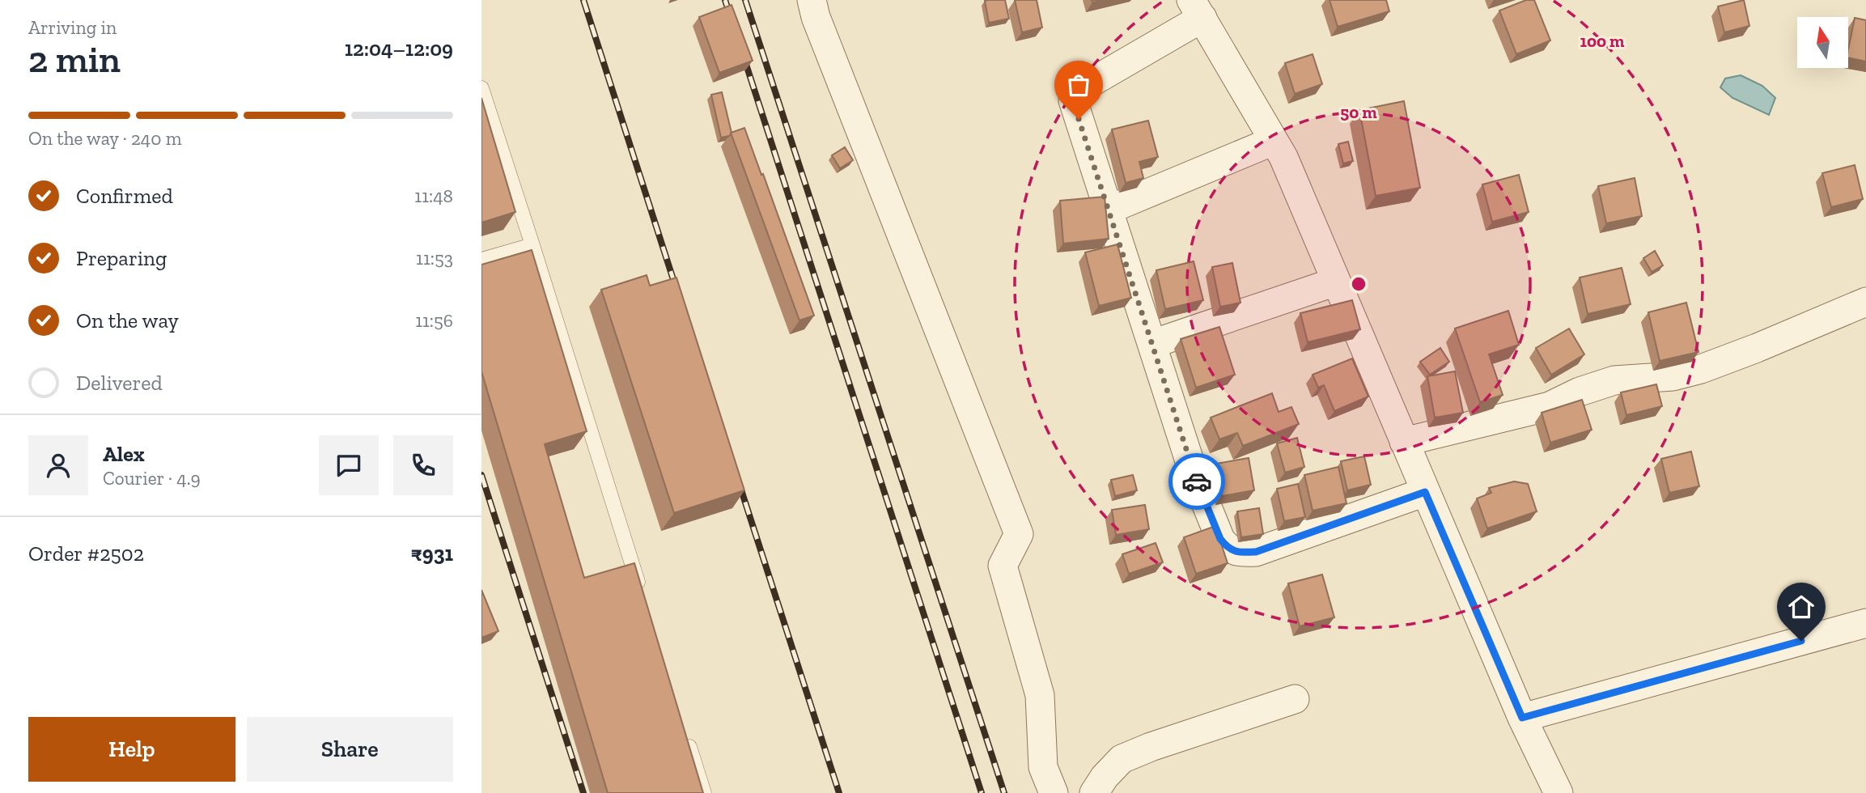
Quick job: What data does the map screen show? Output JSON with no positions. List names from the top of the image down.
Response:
{
  "north": "top",
  "page": {
    "heading": ["2 min", "Arriving in", "12:04–12:09"],
    "panel": [
      "Alex",
      "Courier · 4.9",
      "Order #2502",
      "₹931"
    ],
    "bar": "On the way · 240 m",
    "list": [
      ["Confirmed", "11:48"],
      ["Preparing", "11:53"],
      ["On the way", "11:56"],
      "Delivered"
    ],
    "buttons": ["Help", "Share"]
  },
  "rings": ["100 m", "50 m"]
}
